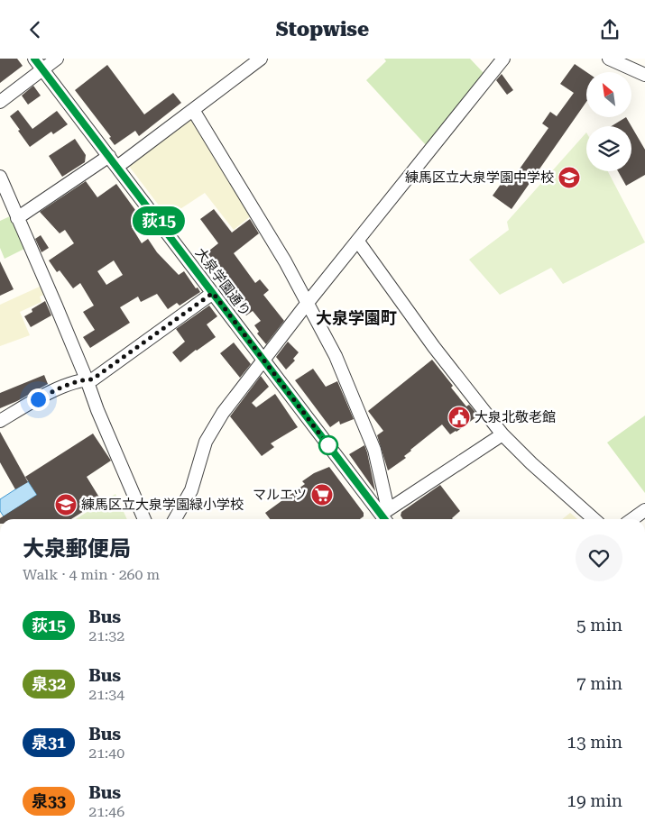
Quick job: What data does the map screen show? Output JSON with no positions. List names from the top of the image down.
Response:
{
  "streets": {
    "street": ["大泉学園通り"]
  },
  "districts": ["大泉学園町"],
  "places": {
    "school or university": ["練馬区立大泉学園中学校", "練馬区立大泉学園緑小学校"],
    "public building": ["大泉北敬老館"],
    "supermarket": ["マルエツ"]
  },
  "lines": ["bus line 荻15"],
  "north": "top left",
  "page": {
    "header": "Stopwise",
    "on_map": "荻15",
    "heading": ["大泉郵便局", "Walk · 4 min · 260 m"],
    "list": [
      {
        "mark": "荻15",
        "name": "Bus",
        "note": "21:32",
        "value": "5 min"
      },
      {
        "mark": "泉32",
        "name": "Bus",
        "note": "21:34",
        "value": "7 min"
      },
      {
        "mark": "泉31",
        "name": "Bus",
        "note": "21:40",
        "value": "13 min"
      },
      {
        "mark": "泉33",
        "name": "Bus",
        "note": "21:46",
        "value": "19 min"
      }
    ]
  }
}
